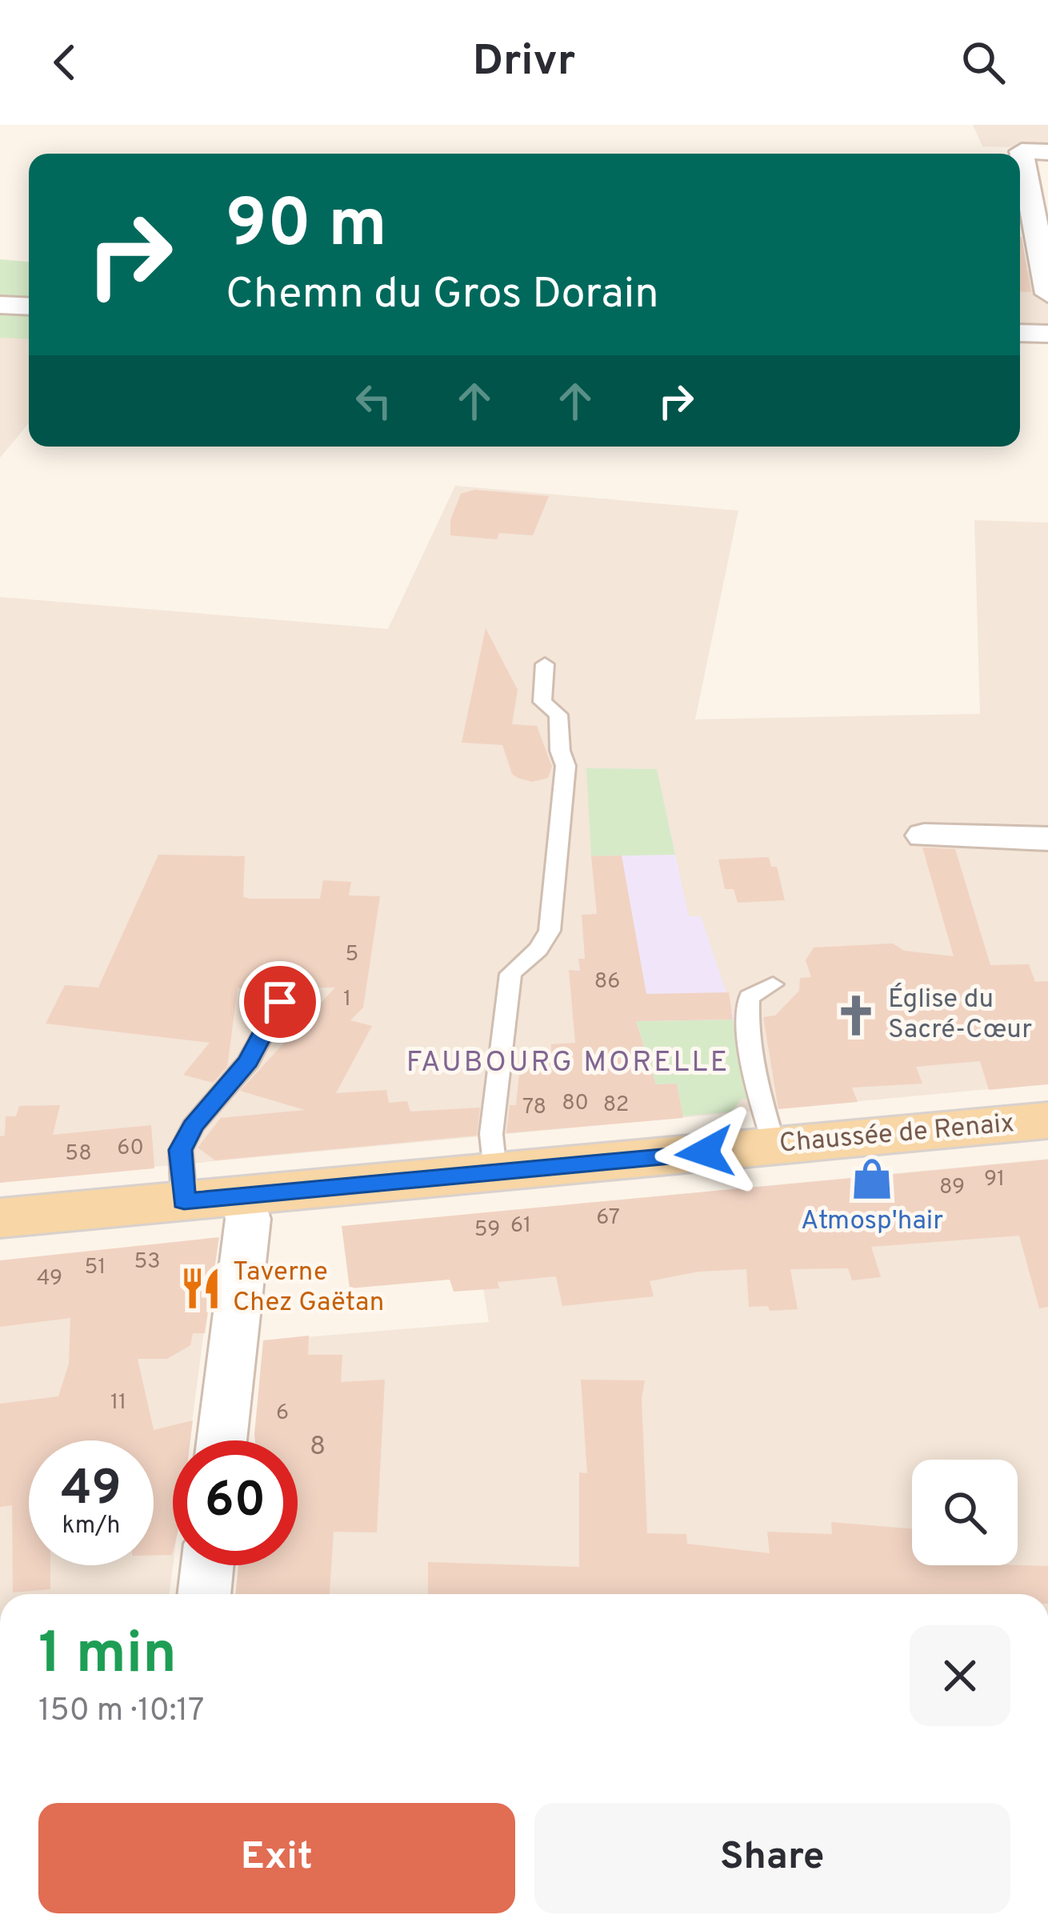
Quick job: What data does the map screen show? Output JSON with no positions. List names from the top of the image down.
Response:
{
  "streets": {
    "main road": ["Chaussée de Renaix"]
  },
  "districts": ["FAUBOURG MORELLE"],
  "places": {
    "church": ["Église du Sacré-Cœur"],
    "shop": ["Atmosp'hair"],
    "restaurant": ["Taverne Chez Gaëtan"]
  },
  "house_numbers": [
    "5",
    "86",
    "1",
    "80",
    "82",
    "78",
    "60",
    "58",
    "91",
    "89",
    "67",
    "61",
    "59",
    "53",
    "51",
    "49",
    "11",
    "6",
    "8"
  ],
  "page": {
    "header": "Drivr",
    "turn": ["90 m", "Chemn du Gros Dorain"],
    "speed": "49 km/h",
    "limit": "60",
    "heading": ["1 min", "150 m · 10:17"],
    "buttons": ["Exit", "Share"]
  }
}
